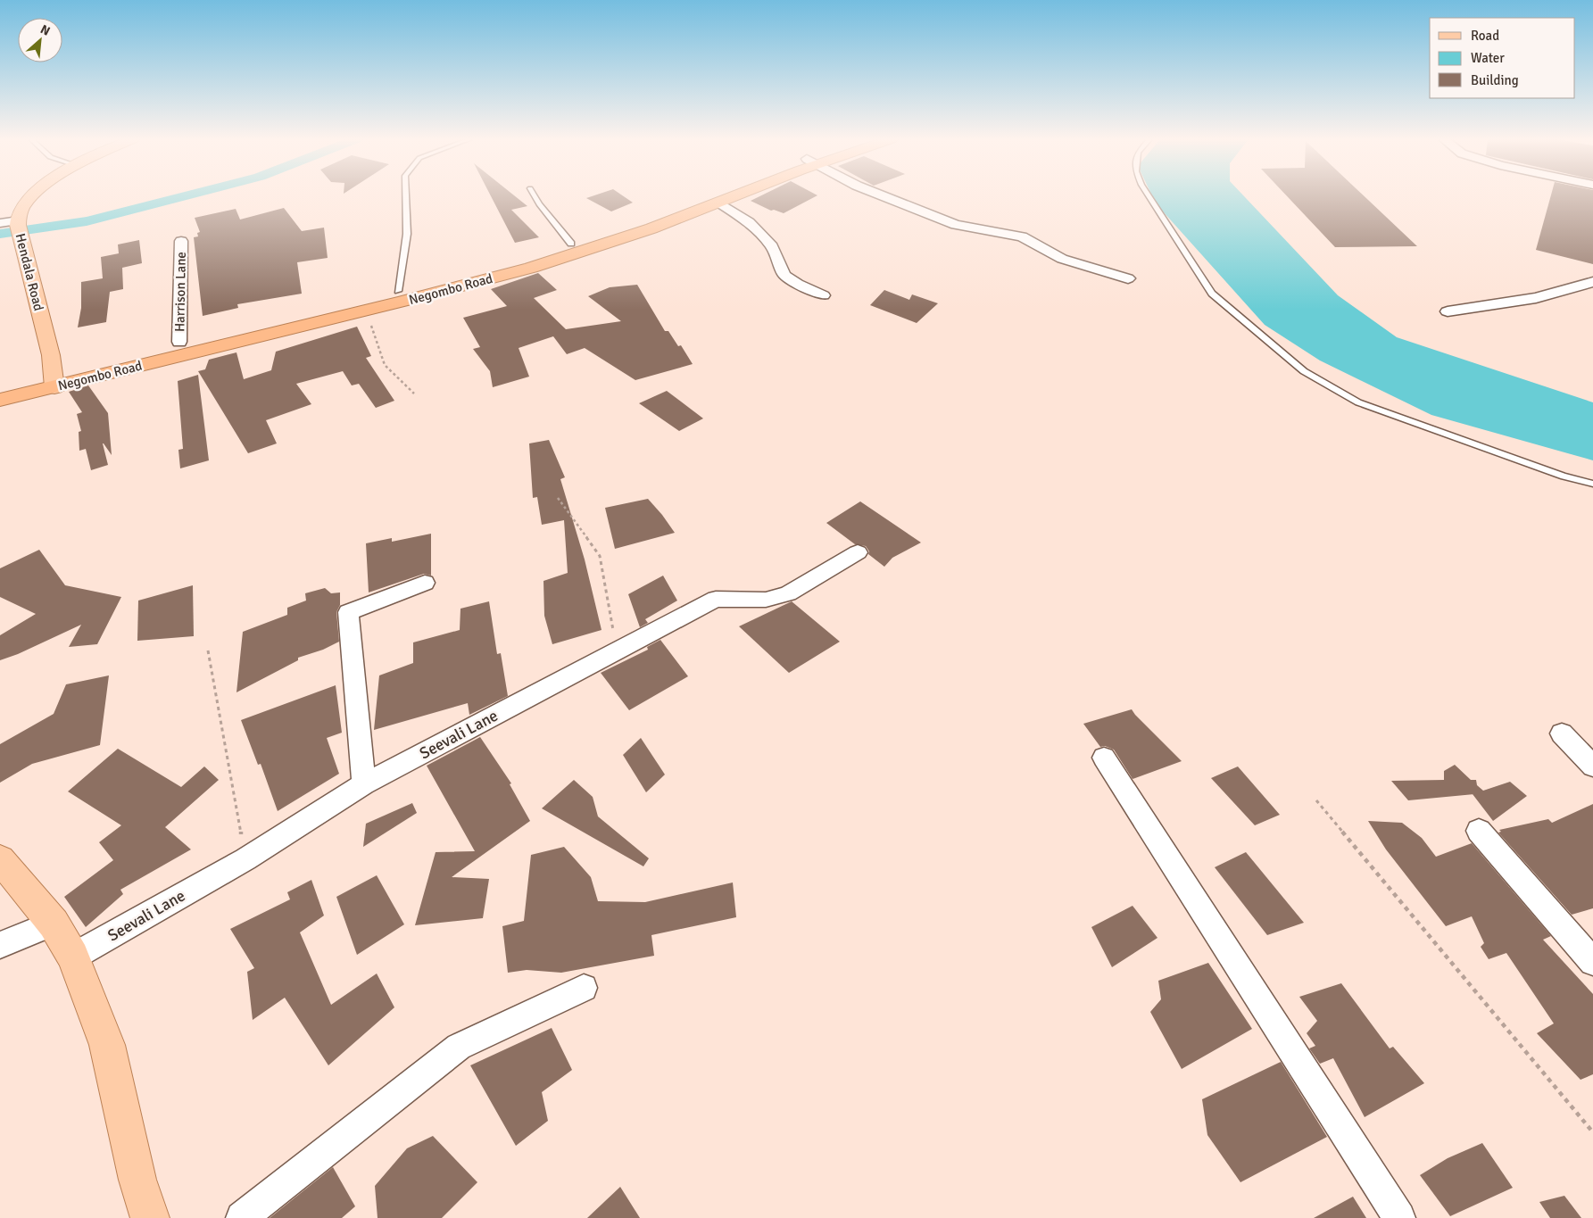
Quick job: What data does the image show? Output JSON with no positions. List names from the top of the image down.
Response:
{
  "streets": {
    "highway": ["Negombo Road"],
    "main road": ["Hendala Road"],
    "street": ["Harrison Lane", "Seevali Lane"]
  },
  "crossings": [
    ["Hendala Road", "Negombo Road"],
    ["Negombo Road", "Harrison Lane"]
  ],
  "legend": ["Road", "Water", "Building"],
  "north": "top right"
}
